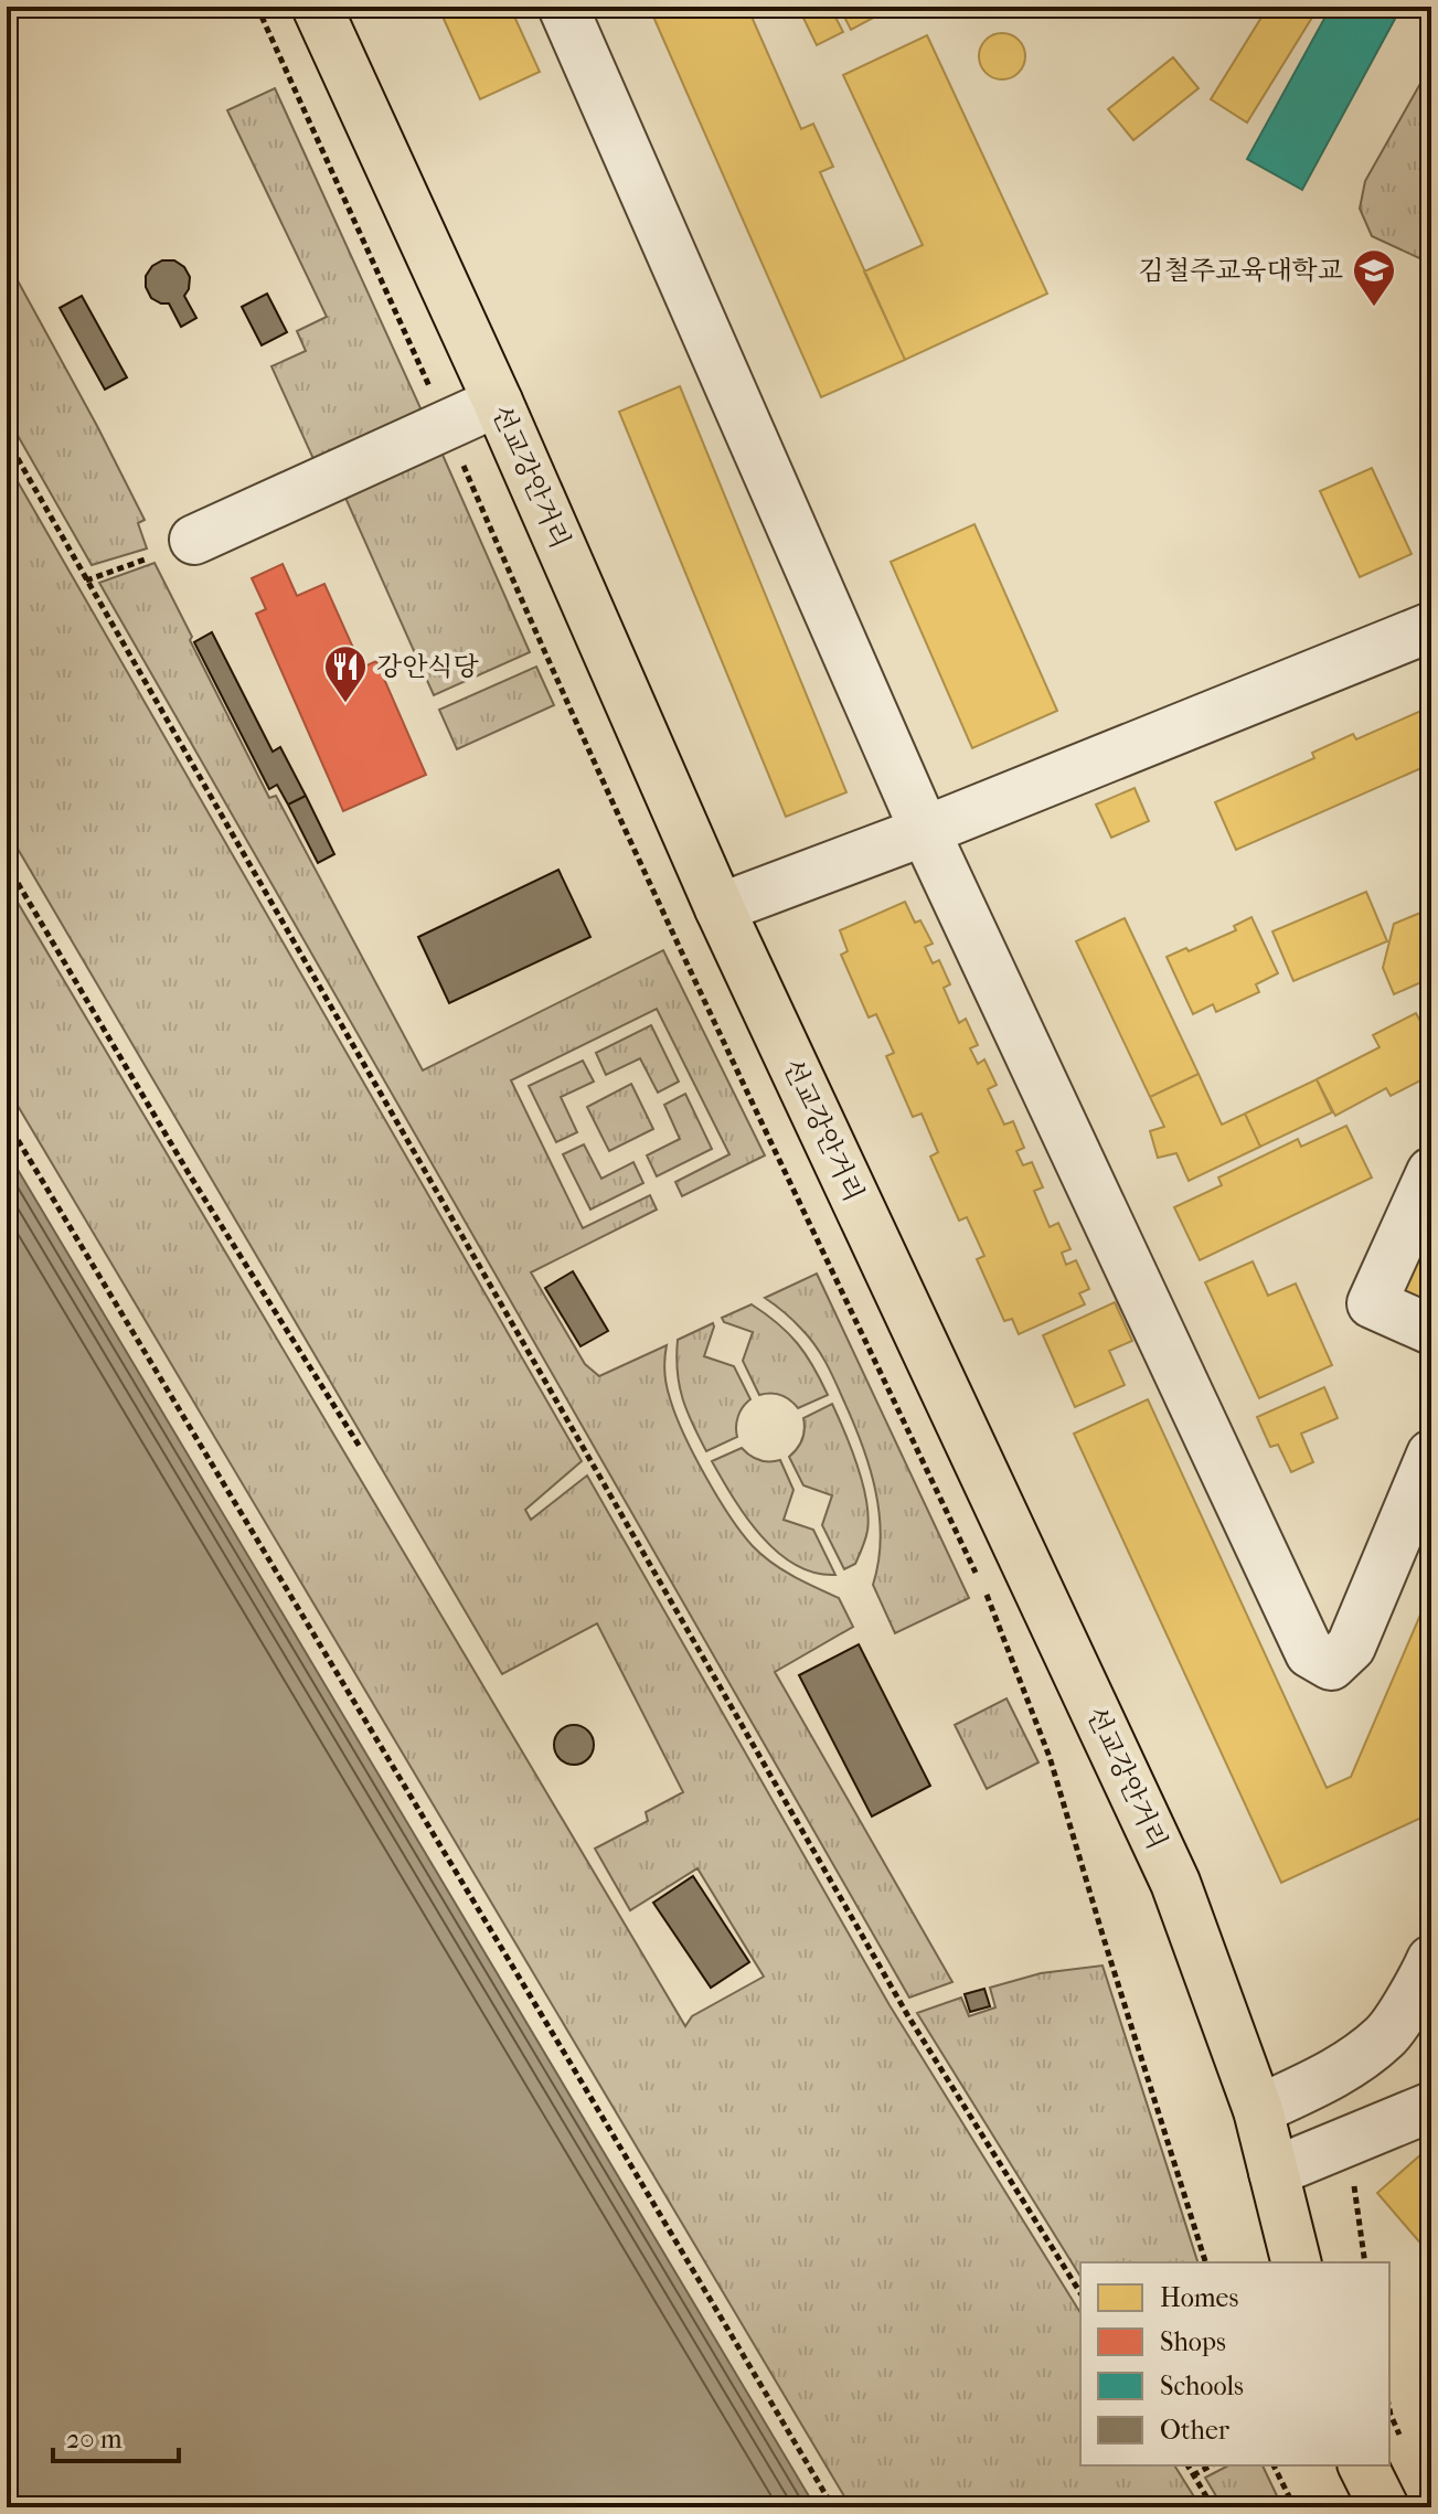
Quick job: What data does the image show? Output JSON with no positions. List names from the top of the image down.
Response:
{
  "streets": {
    "main road": ["선교강안거리"]
  },
  "places": {
    "school or university": ["김철주교육대학교"],
    "restaurant": ["강안식당"]
  },
  "legend": [
    "Homes",
    "Shops",
    "Schools",
    "Other"
  ],
  "scale_bar": "20 m"
}
